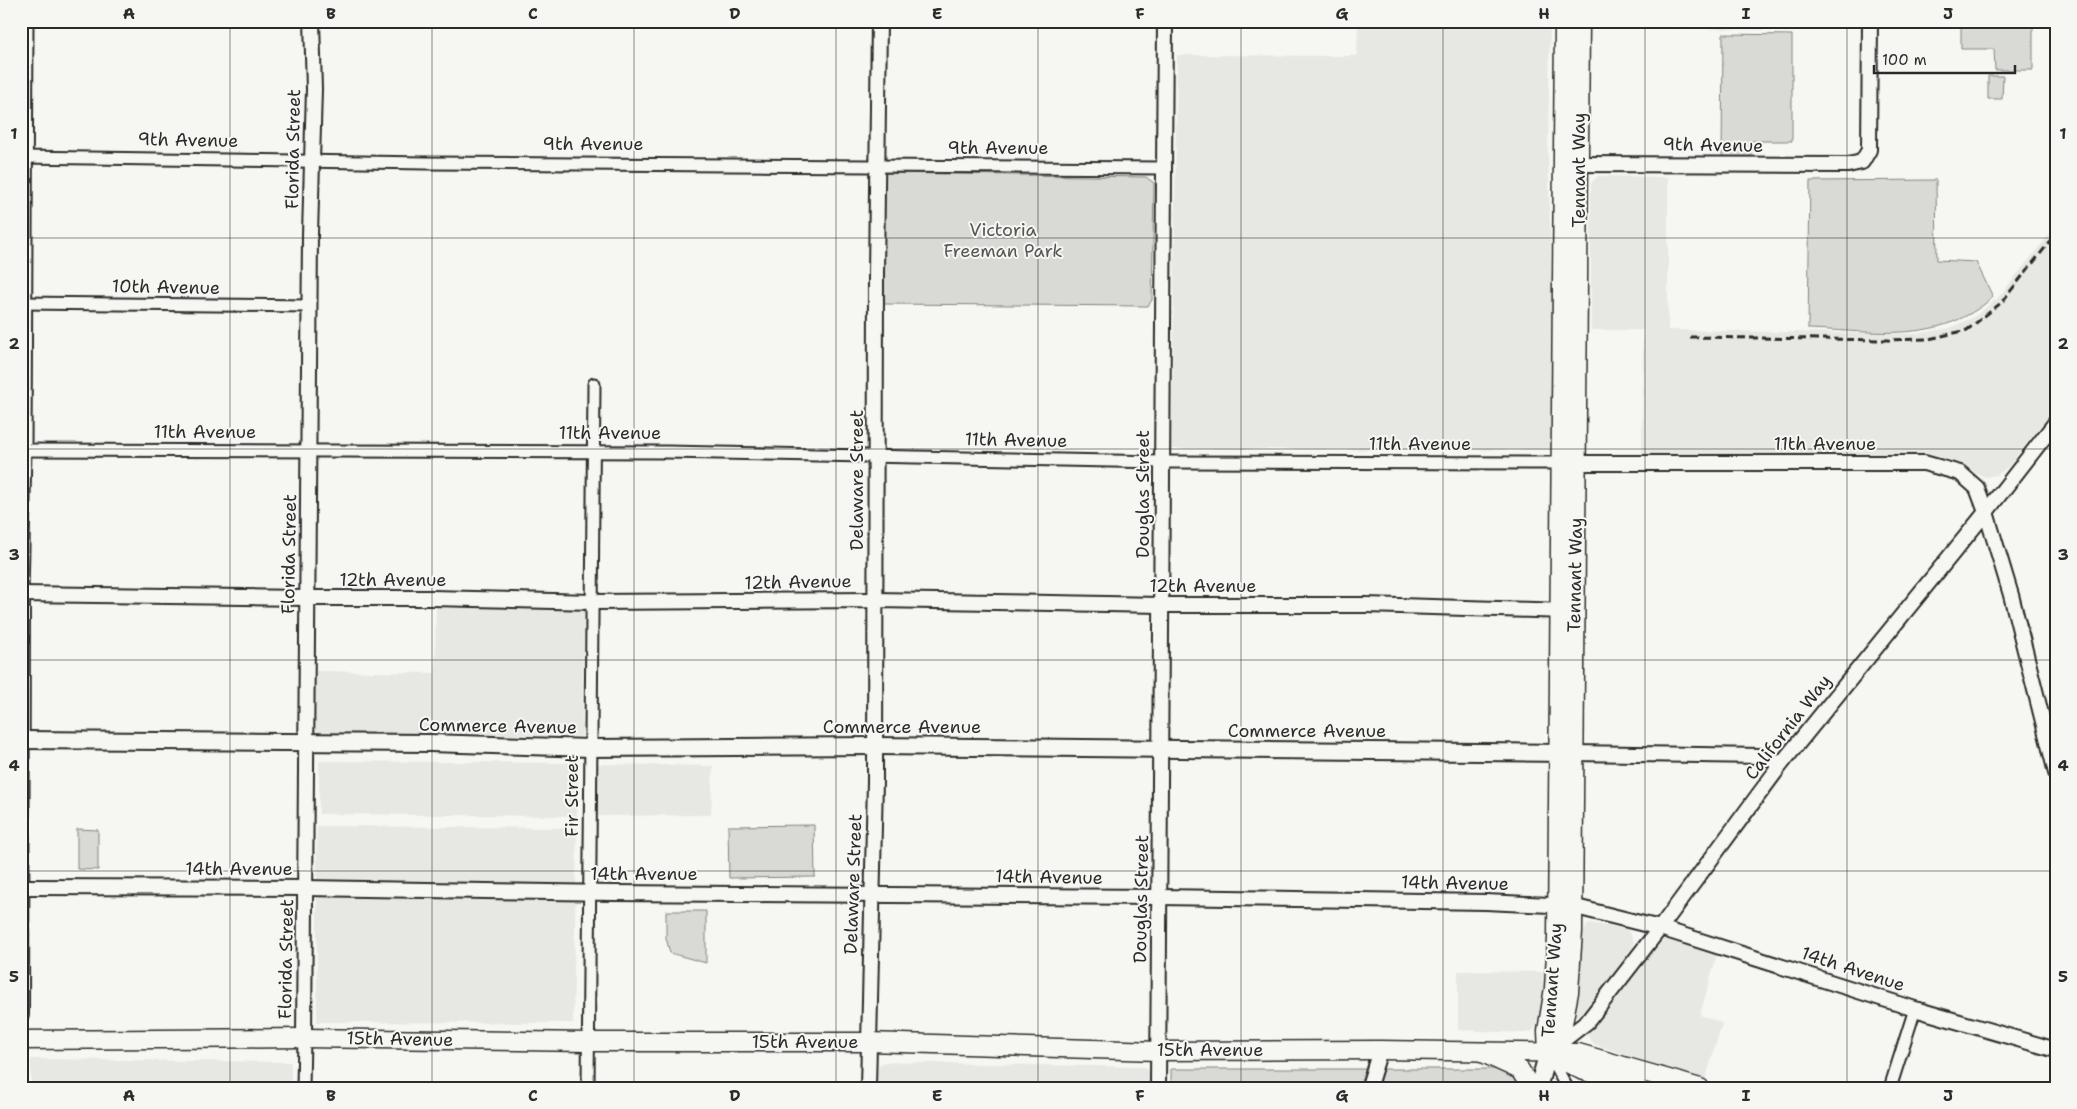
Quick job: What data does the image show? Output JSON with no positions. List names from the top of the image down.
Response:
{
  "streets": {
    "main road": ["Tennant Way", "Commerce Avenue", "15th Avenue"],
    "street": [
      "9th Avenue",
      "Florida Street",
      "10th Avenue",
      "11th Avenue",
      "Delaware Street",
      "Douglas Street",
      "12th Avenue",
      "California Way",
      "Fir Street",
      "14th Avenue"
    ]
  },
  "crossings": [
    ["9th Avenue", "Florida Street"],
    ["9th Avenue", "Tennant Way"],
    ["9th Avenue", "Delaware Street"],
    ["9th Avenue", "Douglas Street"],
    ["Florida Street", "10th Avenue"],
    ["Florida Street", "11th Avenue"],
    ["Florida Street", "12th Avenue"],
    ["Florida Street", "Commerce Avenue"],
    ["Florida Street", "14th Avenue"],
    ["Florida Street", "15th Avenue"],
    ["Tennant Way", "11th Avenue"],
    ["Tennant Way", "12th Avenue"],
    ["Tennant Way", "Commerce Avenue"],
    ["Tennant Way", "California Way"],
    ["Tennant Way", "14th Avenue"],
    ["Tennant Way", "15th Avenue"],
    ["11th Avenue", "Delaware Street"],
    ["11th Avenue", "Douglas Street"],
    ["11th Avenue", "California Way"],
    ["11th Avenue", "Fir Street"],
    ["Delaware Street", "12th Avenue"],
    ["Delaware Street", "Commerce Avenue"],
    ["Delaware Street", "14th Avenue"],
    ["Delaware Street", "15th Avenue"],
    ["Douglas Street", "12th Avenue"],
    ["Douglas Street", "Commerce Avenue"],
    ["Douglas Street", "14th Avenue"],
    ["Douglas Street", "15th Avenue"],
    ["12th Avenue", "Fir Street"],
    ["Commerce Avenue", "California Way"],
    ["Commerce Avenue", "Fir Street"],
    ["California Way", "14th Avenue"],
    ["California Way", "15th Avenue"],
    ["Fir Street", "14th Avenue"],
    ["Fir Street", "15th Avenue"]
  ],
  "parks": ["Victoria Freeman Park"],
  "scale_bar": "100 m",
  "grid": {
    "columns": [
      "A",
      "B",
      "C",
      "D",
      "E",
      "F",
      "G",
      "H",
      "I",
      "J"
    ],
    "rows": [
      "1",
      "2",
      "3",
      "4",
      "5"
    ]
  }
}
